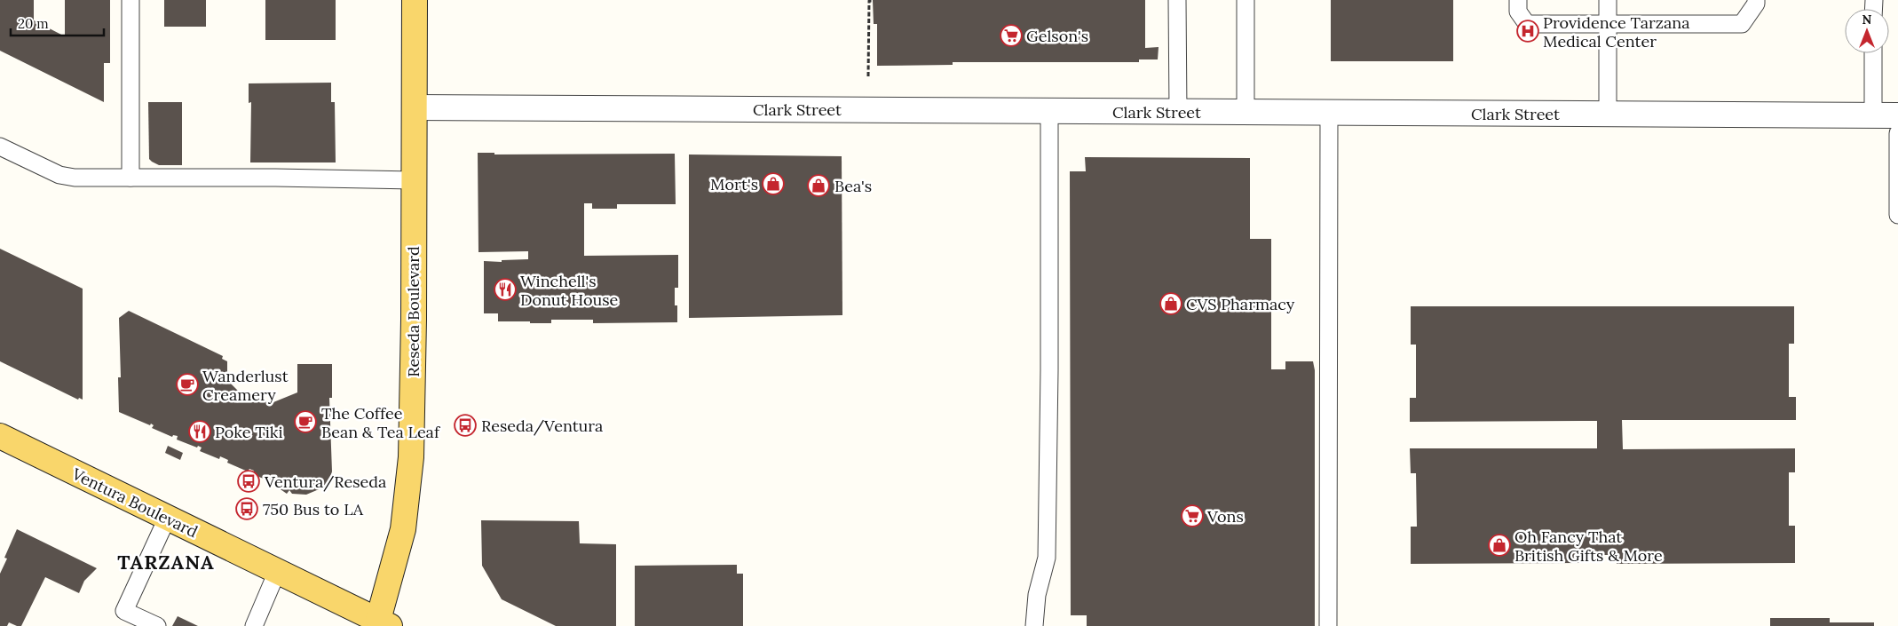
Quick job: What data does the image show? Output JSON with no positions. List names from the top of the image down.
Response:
{
  "streets": {
    "main road": ["Reseda Boulevard", "Ventura Boulevard"],
    "street": ["Clark Street"]
  },
  "crossings": [
    ["Clark Street", "Reseda Boulevard"],
    ["Reseda Boulevard", "Ventura Boulevard"]
  ],
  "districts": ["TARZANA"],
  "places": {
    "hospital": ["Providence Tarzana Medical Center"],
    "supermarket": ["Gelson's", "Vons"],
    "shop": [
      "Mort's",
      "Bea's",
      "CVS Pharmacy",
      "Oh Fancy That British Gifts & More"
    ],
    "restaurant": ["Winchell's Donut House", "Poke Tiki"],
    "cafe": ["Wanderlust Creamery", "The Coffee Bean & Tea Leaf"],
    "bus stop": ["Reseda/Ventura", "Ventura/Reseda", "750 Bus to LA"]
  },
  "scale_bar": "20 m",
  "north": "top"
}
